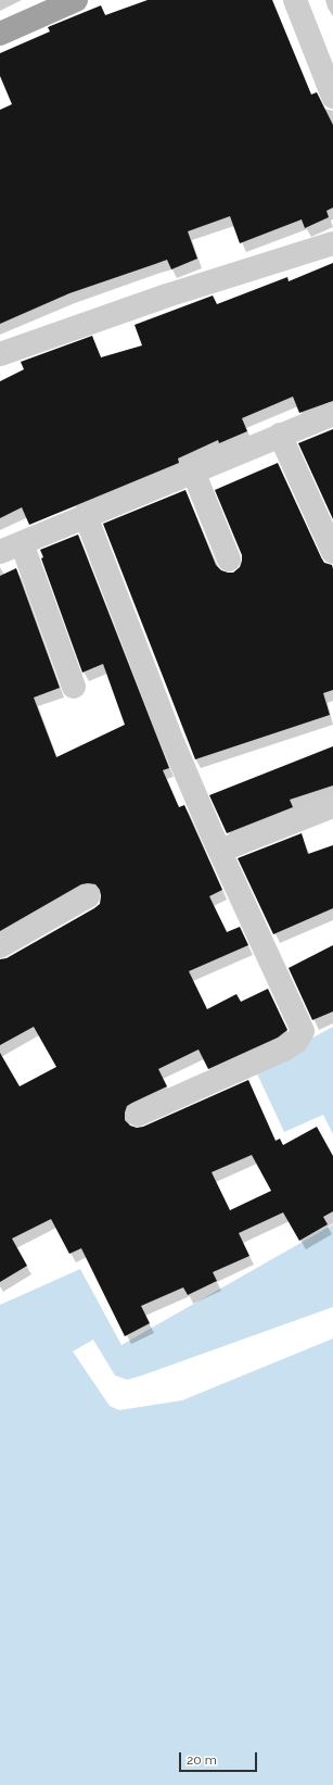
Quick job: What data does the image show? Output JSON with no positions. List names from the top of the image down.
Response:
{
  "scale_bar": "20 m"
}
